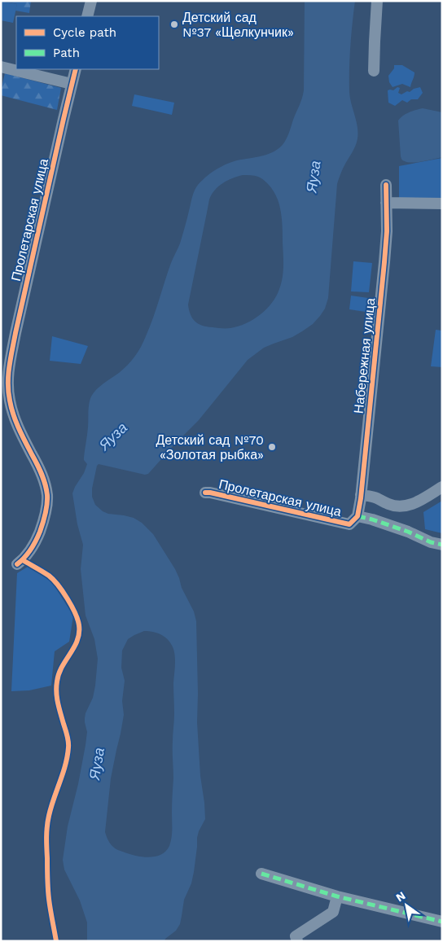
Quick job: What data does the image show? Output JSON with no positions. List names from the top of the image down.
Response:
{
  "streets": {
    "street": ["Пролетарская улица", "Набережная улица"]
  },
  "crossings": [
    ["Пролетарская улица", "Набережная улица"]
  ],
  "water": ["Яуза"],
  "places": ["Детский сад №37 «Щелкунчик»", "Детский сад №70 «Золотая рыбка»"],
  "legend": ["Cycle path", "Path"],
  "north": "top left"
}
